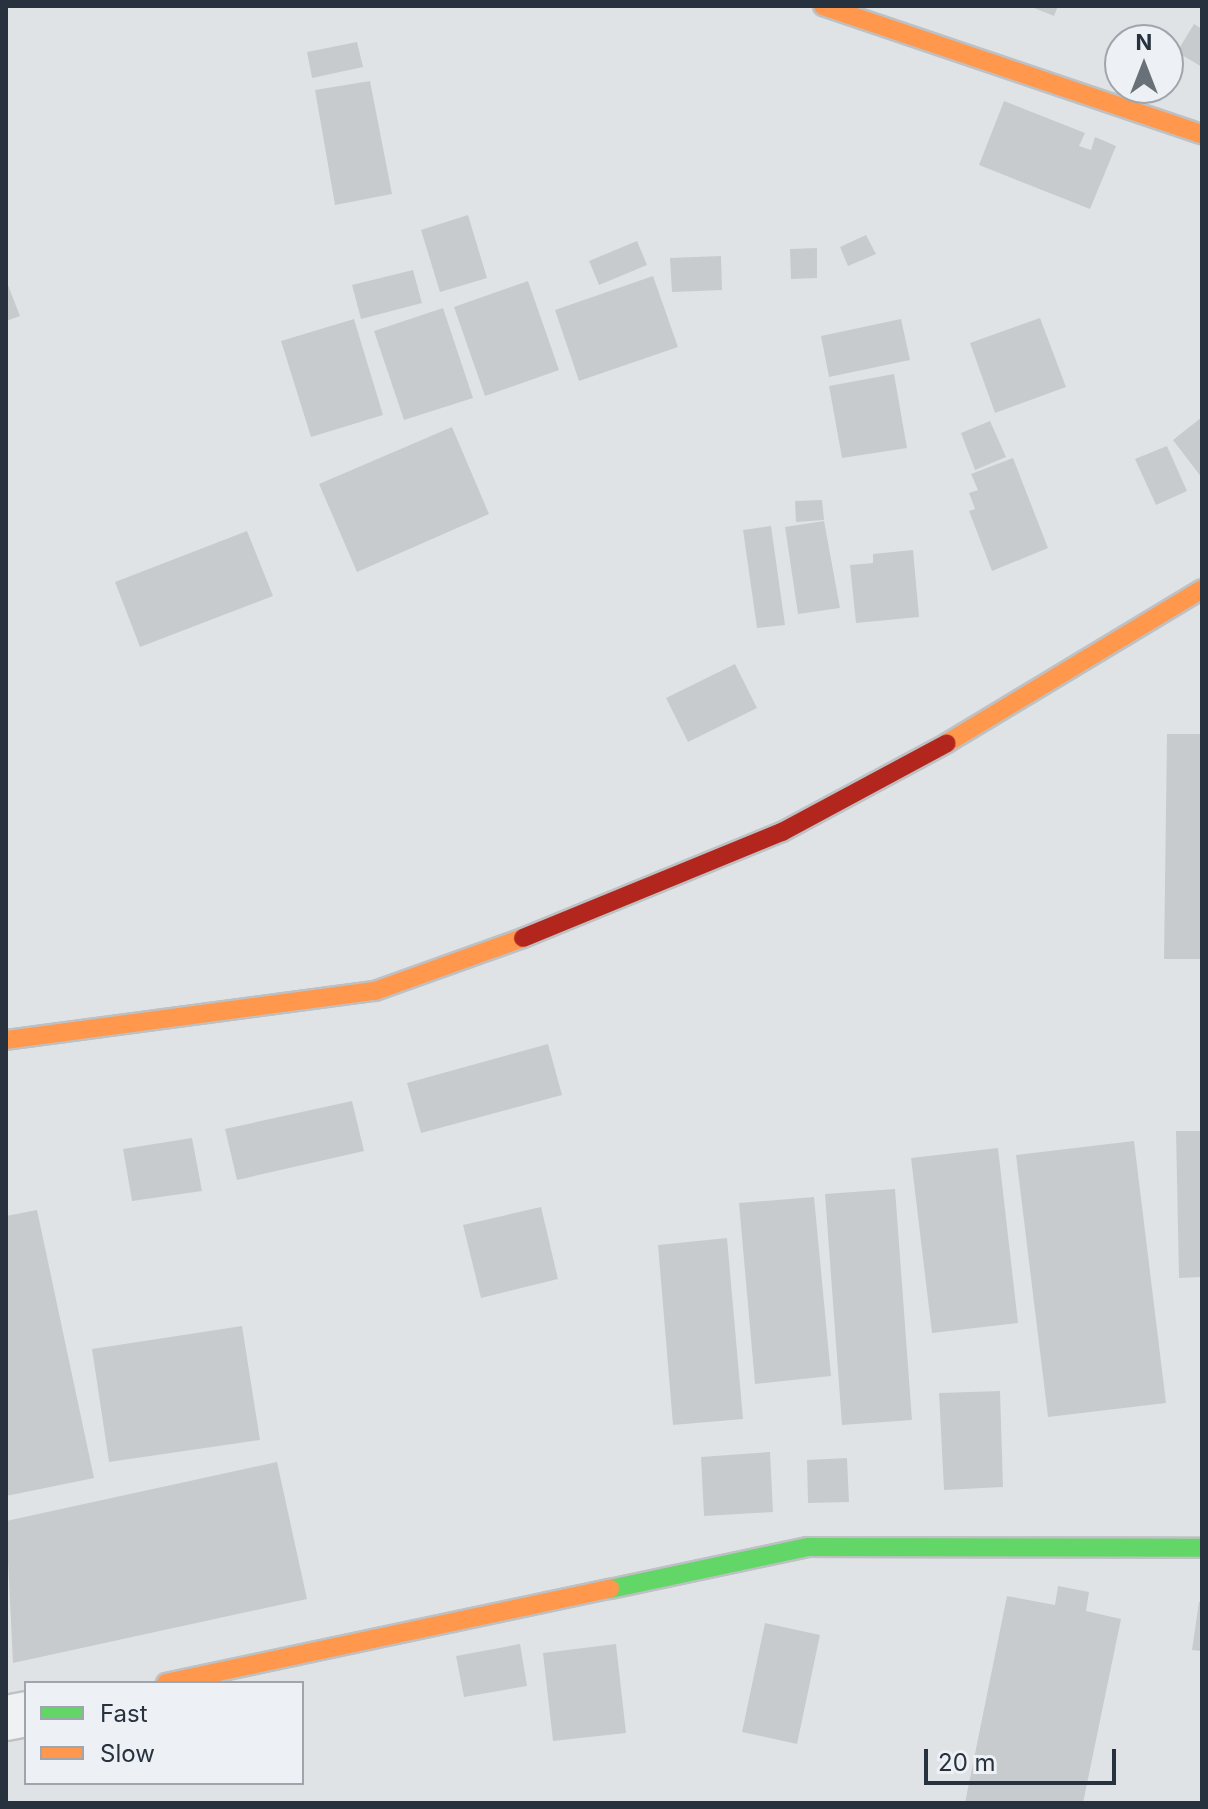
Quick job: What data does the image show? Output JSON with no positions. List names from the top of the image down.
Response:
{
  "legend": ["Fast", "Slow"],
  "scale_bar": "20 m",
  "north": "top"
}
